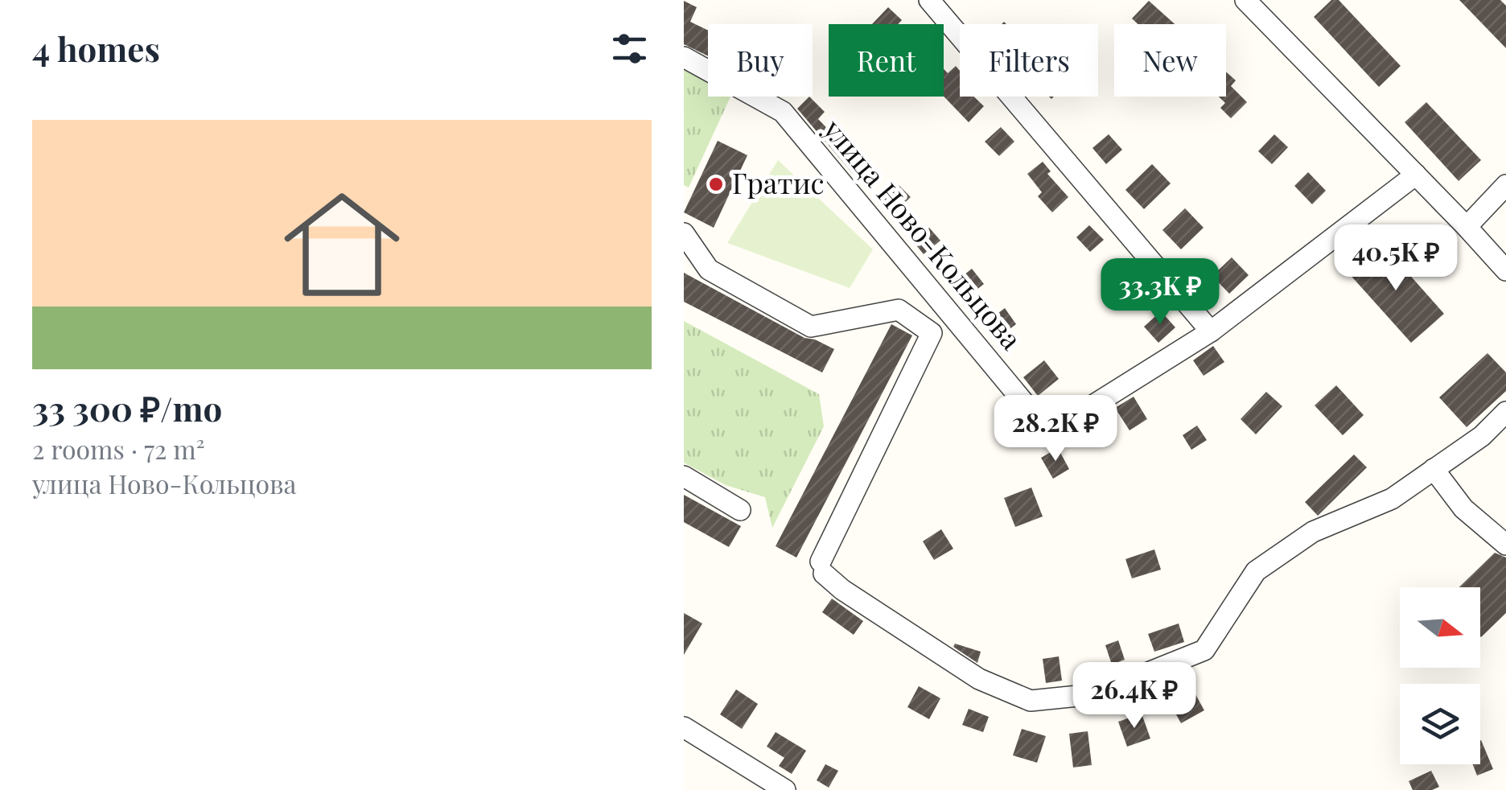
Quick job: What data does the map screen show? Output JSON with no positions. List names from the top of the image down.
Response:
{
  "streets": {
    "street": ["улица Ново-Кольцова"]
  },
  "places": ["Гратис"],
  "north": "right",
  "page": {
    "heading": "4 homes",
    "chip": [
      "Buy",
      "Rent",
      "Filters",
      "New"
    ],
    "list": [
      {
        "name": "33 300 ₽/mo",
        "note": "2 rooms · 72 m² · улица Ново-Кольцова"
      }
    ],
    "price": [
      "40.5K ₽",
      "33.3K ₽",
      "28.2K ₽",
      "26.4K ₽"
    ]
  }
}
